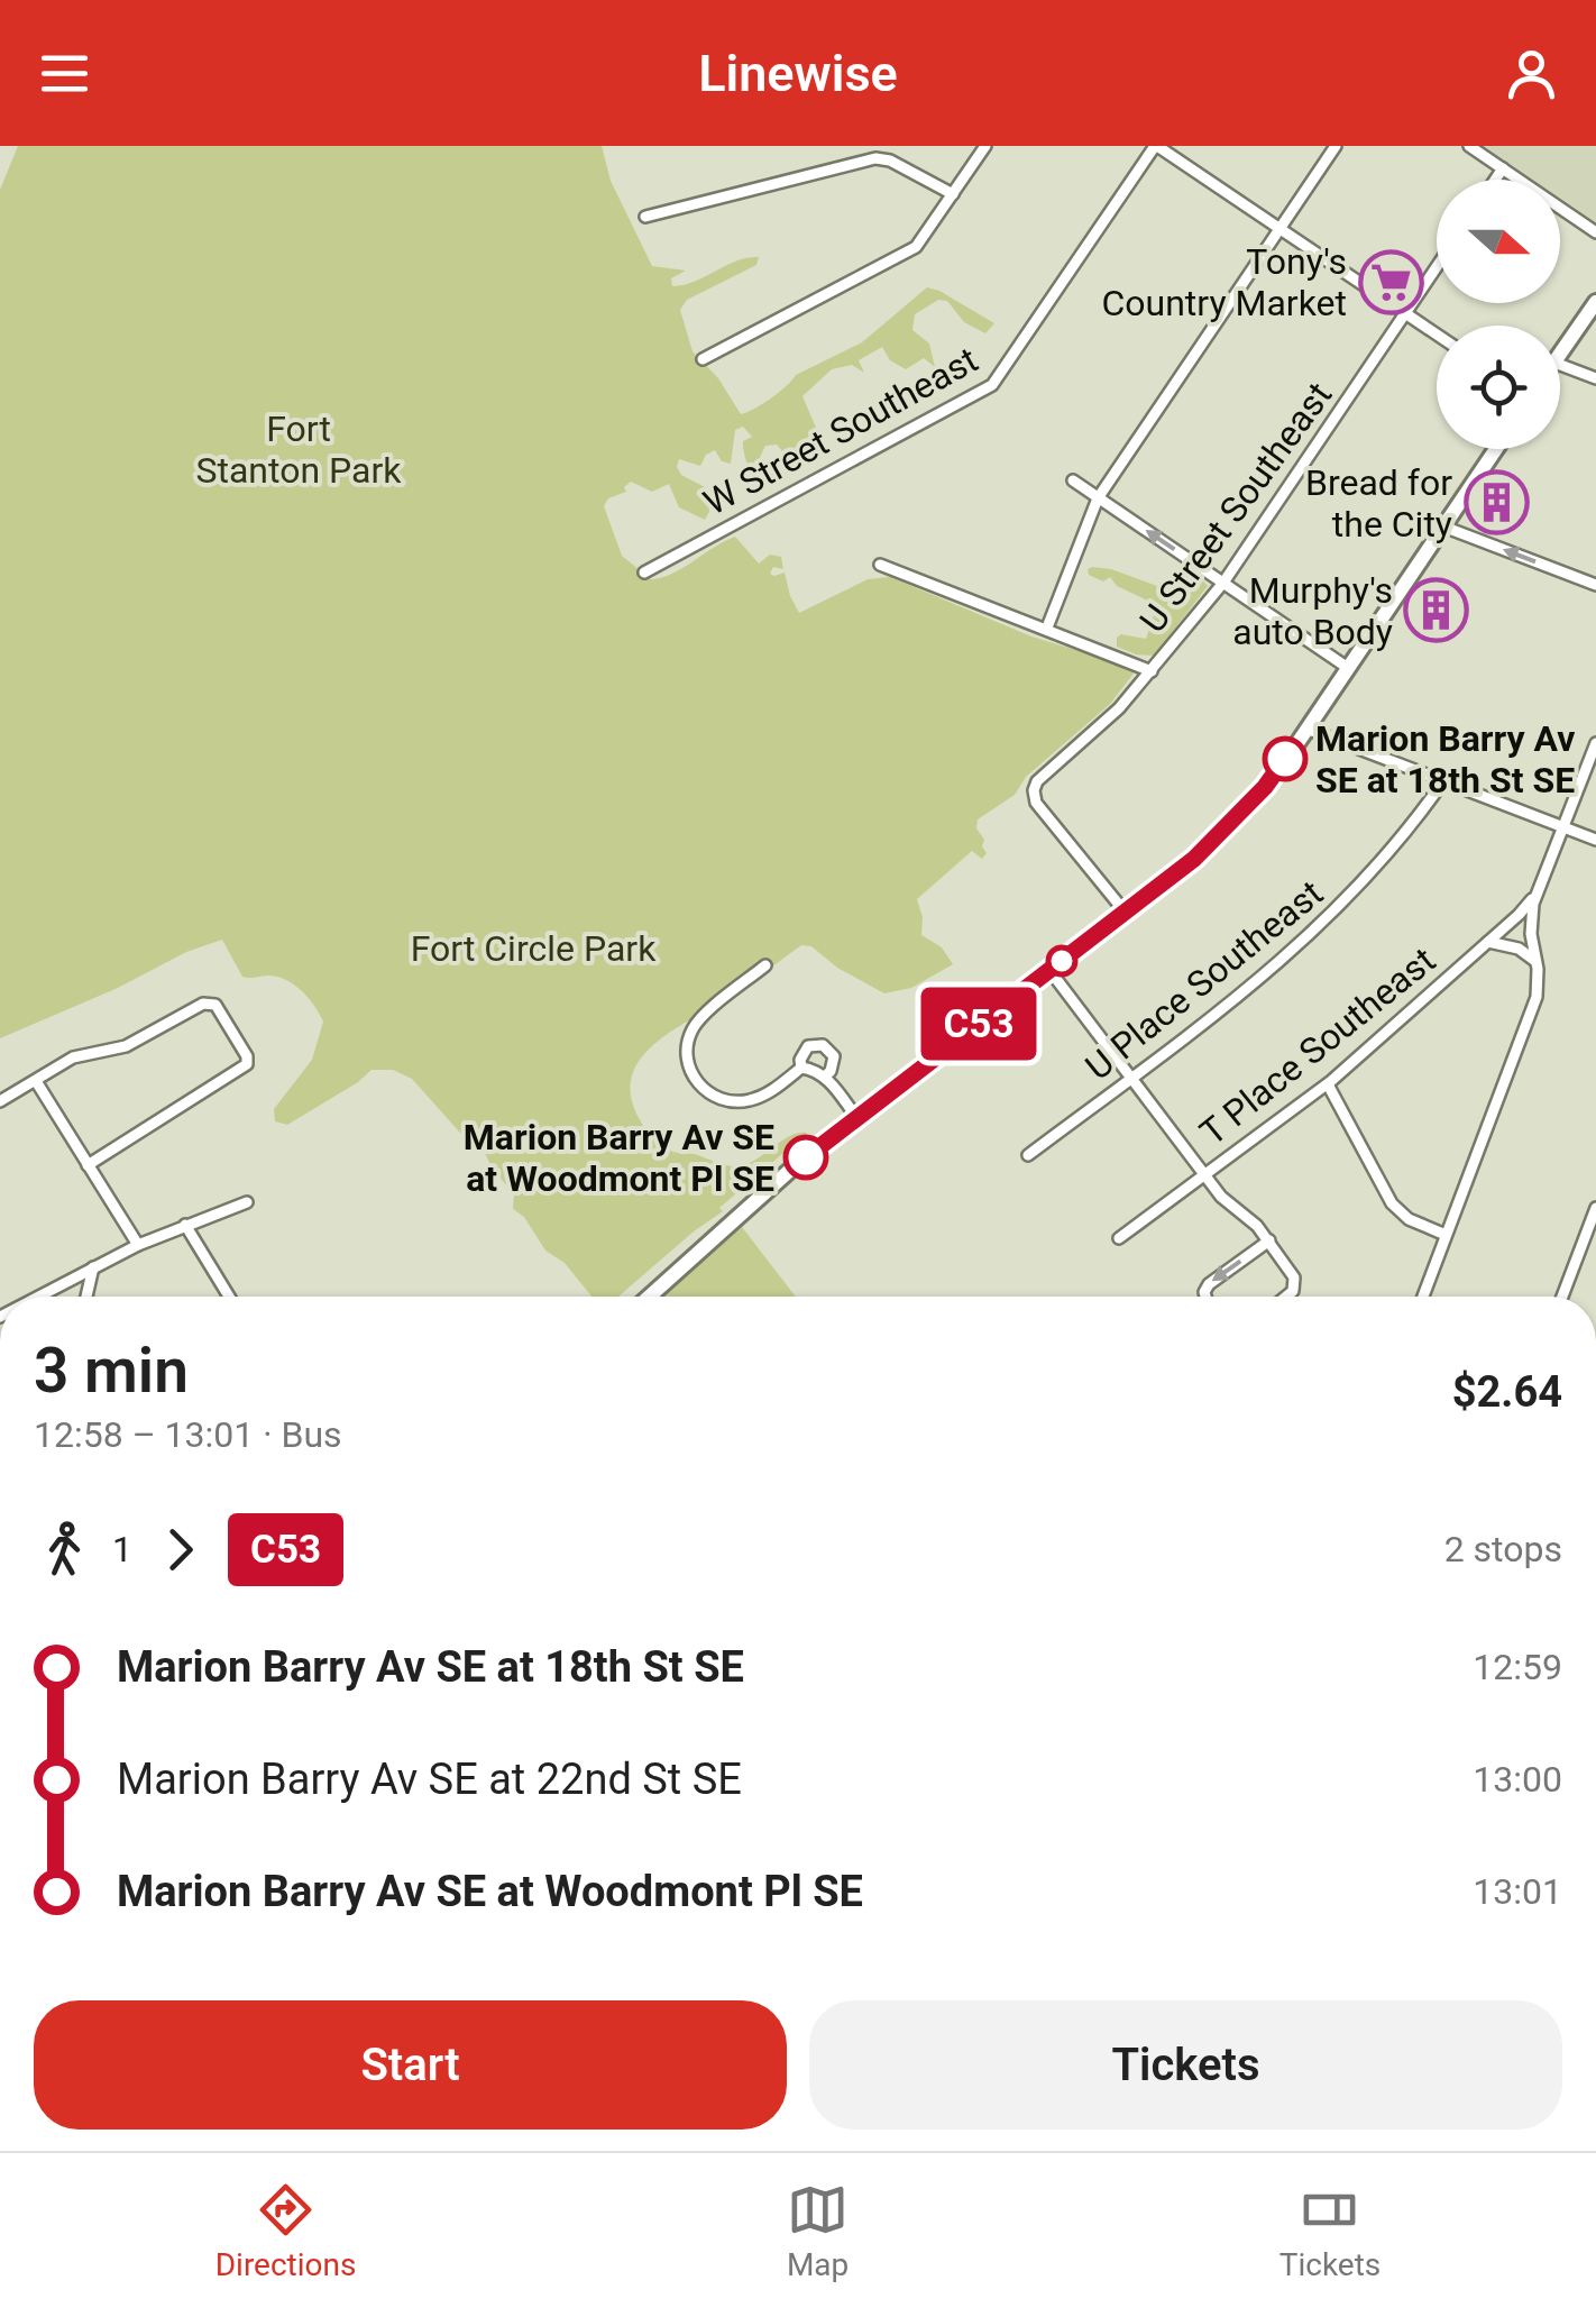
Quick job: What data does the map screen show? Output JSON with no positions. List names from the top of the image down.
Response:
{
  "streets": {
    "street": [
      "W Street Southeast",
      "U Street Southeast",
      "U Place Southeast",
      "T Place Southeast"
    ]
  },
  "parks": ["Fort Stanton Park", "Fort Circle Park"],
  "places": {
    "supermarket": ["Tony's Country Market"],
    "building": ["Bread for the City", "Murphy's auto Body"],
    "other": ["Marion Barry Av SE at 18th St SE", "Marion Barry Av SE at Woodmont Pl SE"]
  },
  "lines": ["bus line C53"],
  "north": "right",
  "page": {
    "header": "Linewise",
    "on_map": "C53",
    "heading": ["3 min", "12:58 – 13:01 · Bus", "$2.64"],
    "legs": ["1", "C53", "2 stops"],
    "list": [
      {
        "name": "Marion Barry Av SE at 18th St SE",
        "value": "12:59"
      },
      {
        "name": "Marion Barry Av SE at 22nd St SE",
        "value": "13:00"
      },
      {
        "name": "Marion Barry Av SE at Woodmont Pl SE",
        "value": "13:01"
      }
    ],
    "buttons": ["Start", "Tickets"],
    "tabs": ["Directions", "Map", "Tickets"]
  }
}
